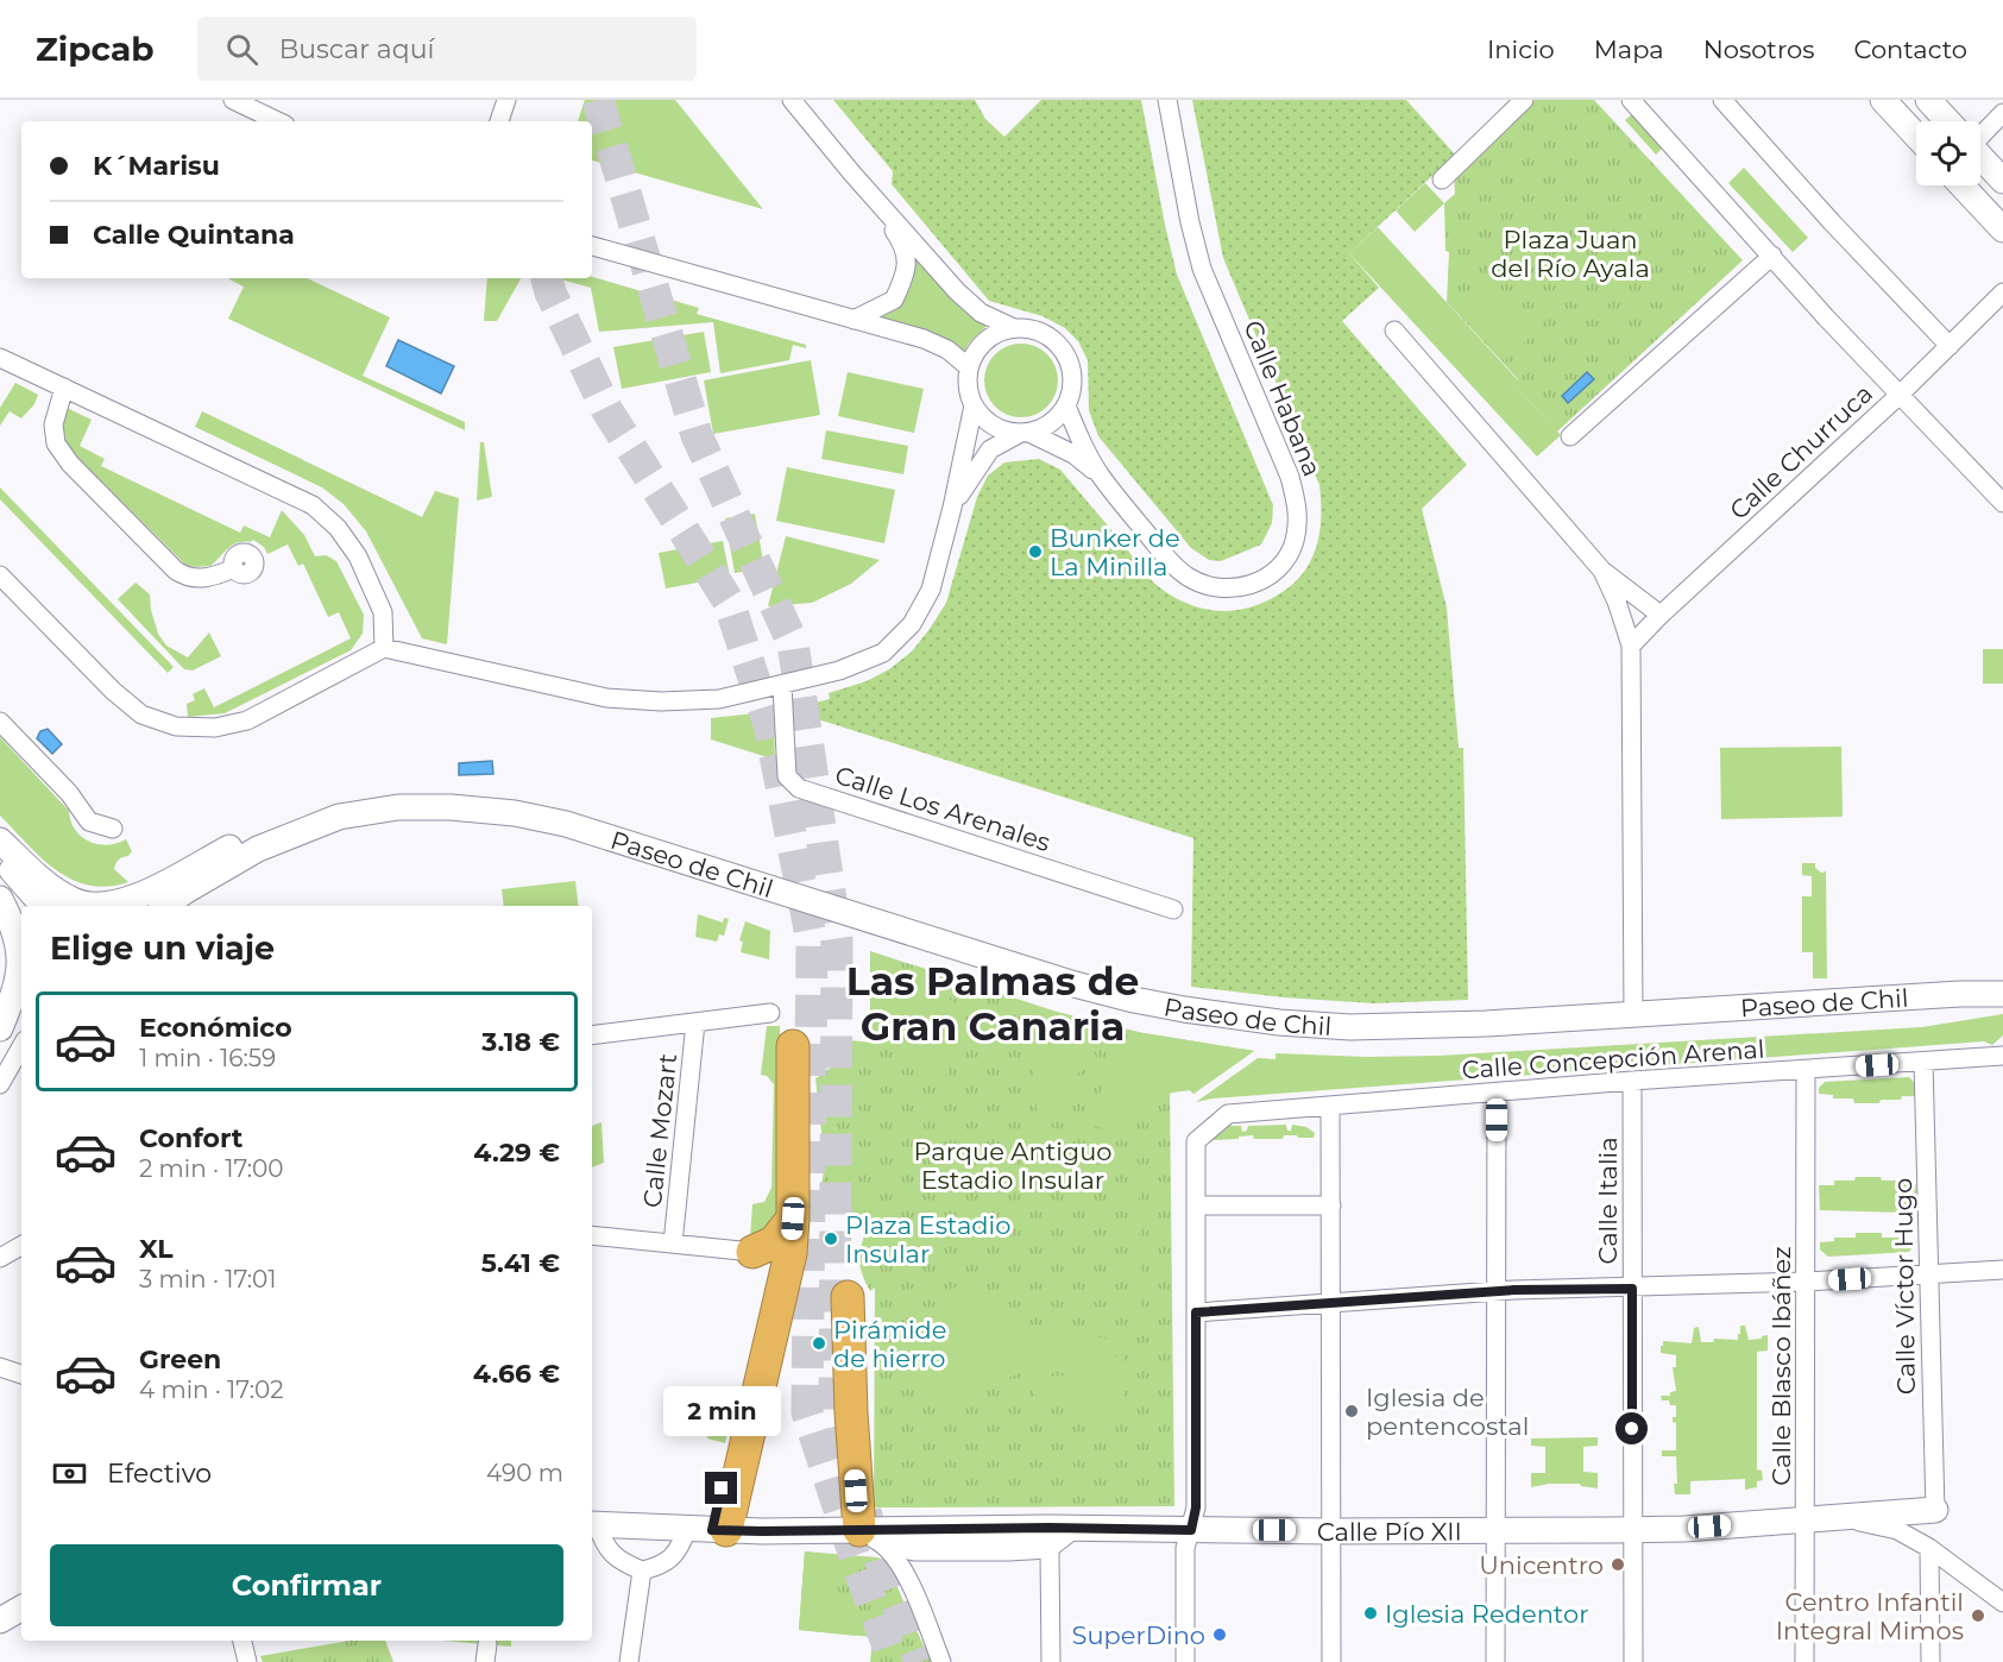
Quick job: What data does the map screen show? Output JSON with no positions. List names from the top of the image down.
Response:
{
  "streets": {
    "street": [
      "Calle Habana",
      "Calle Churruca",
      "Calle Los Arenales",
      "Paseo de Chil",
      "Calle Concepción Arenal",
      "Calle Mozart",
      "Calle Italia",
      "Calle Víctor Hugo",
      "Calle Blasco Ibáñez",
      "Calle Pío XII"
    ]
  },
  "crossings": [
    ["Calle Concepción Arenal", "Calle Italia"],
    ["Calle Concepción Arenal", "Calle Víctor Hugo"],
    ["Calle Concepción Arenal", "Calle Blasco Ibáñez"],
    ["Calle Italia", "Calle Pío XII"],
    ["Calle Víctor Hugo", "Calle Pío XII"],
    ["Calle Blasco Ibáñez", "Calle Pío XII"]
  ],
  "districts": ["Las Palmas de Gran Canaria"],
  "parks": ["Plaza Juan del Río Ayala", "Parque Antiguo Estadio Insular"],
  "places": [
    "Bunker de La Minilla",
    "Plaza Estadio Insular",
    "Pirámide de hierro",
    "Iglesia de pentencostal",
    "Unicentro",
    "Iglesia Redentor",
    "Centro Infantil Integral Mimos",
    "SuperDino"
  ],
  "page": {
    "header": "Zipcab",
    "search": "Buscar aquí",
    "nav": [
      "Inicio",
      "Mapa",
      "Nosotros",
      "Contacto"
    ],
    "banner": ["K´Marisu", "Calle Quintana"],
    "heading": "Elige un viaje",
    "list": [
      {
        "name": "Económico",
        "note": "1 min · 16:59",
        "value": "3.18 €"
      },
      {
        "name": "Confort",
        "note": "2 min · 17:00",
        "value": "4.29 €"
      },
      {
        "name": "XL",
        "note": "3 min · 17:01",
        "value": "5.41 €"
      },
      {
        "name": "Green",
        "note": "4 min · 17:02",
        "value": "4.66 €"
      }
    ],
    "bubble": "2 min",
    "pay": ["Efectivo", "490 m"],
    "buttons": "Confirmar"
  }
}
